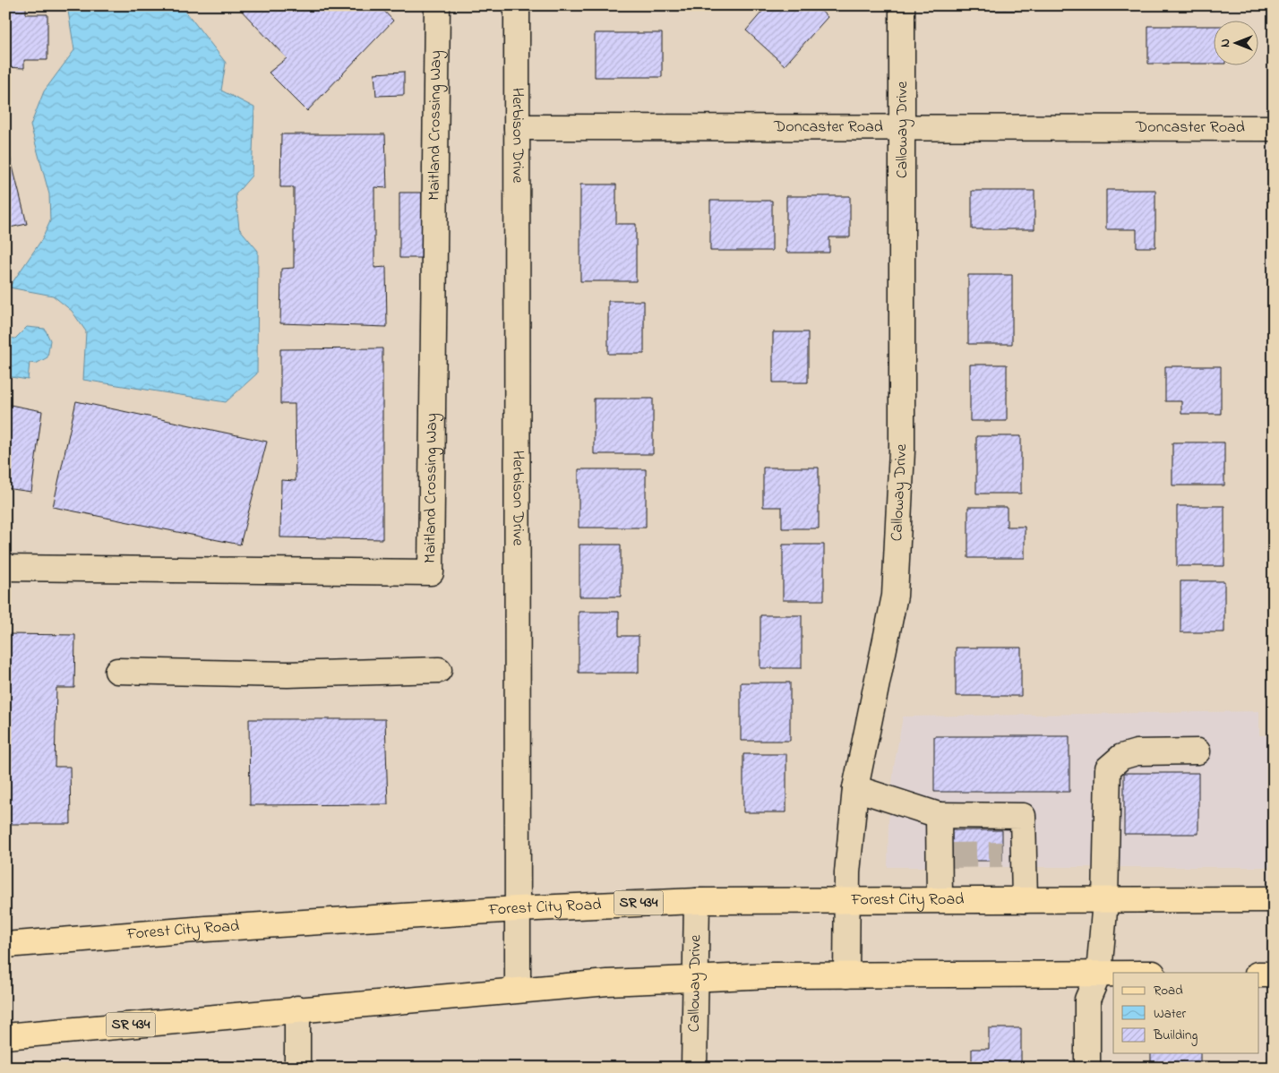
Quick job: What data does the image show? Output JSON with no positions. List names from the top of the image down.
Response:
{
  "streets": {
    "main road": ["Forest City Road", "SR 434"],
    "street": [
      "Maitland Crossing Way",
      "Doncaster Road",
      "Calloway Drive",
      "Herbison Drive"
    ]
  },
  "crossings": [
    ["Doncaster Road", "Calloway Drive"],
    ["Doncaster Road", "Herbison Drive"],
    ["Calloway Drive", "Forest City Road"],
    ["Calloway Drive", "SR 434"],
    ["Herbison Drive", "Forest City Road"],
    ["Herbison Drive", "SR 434"]
  ],
  "legend": ["Road", "Water", "Building"],
  "north": "left"
}
